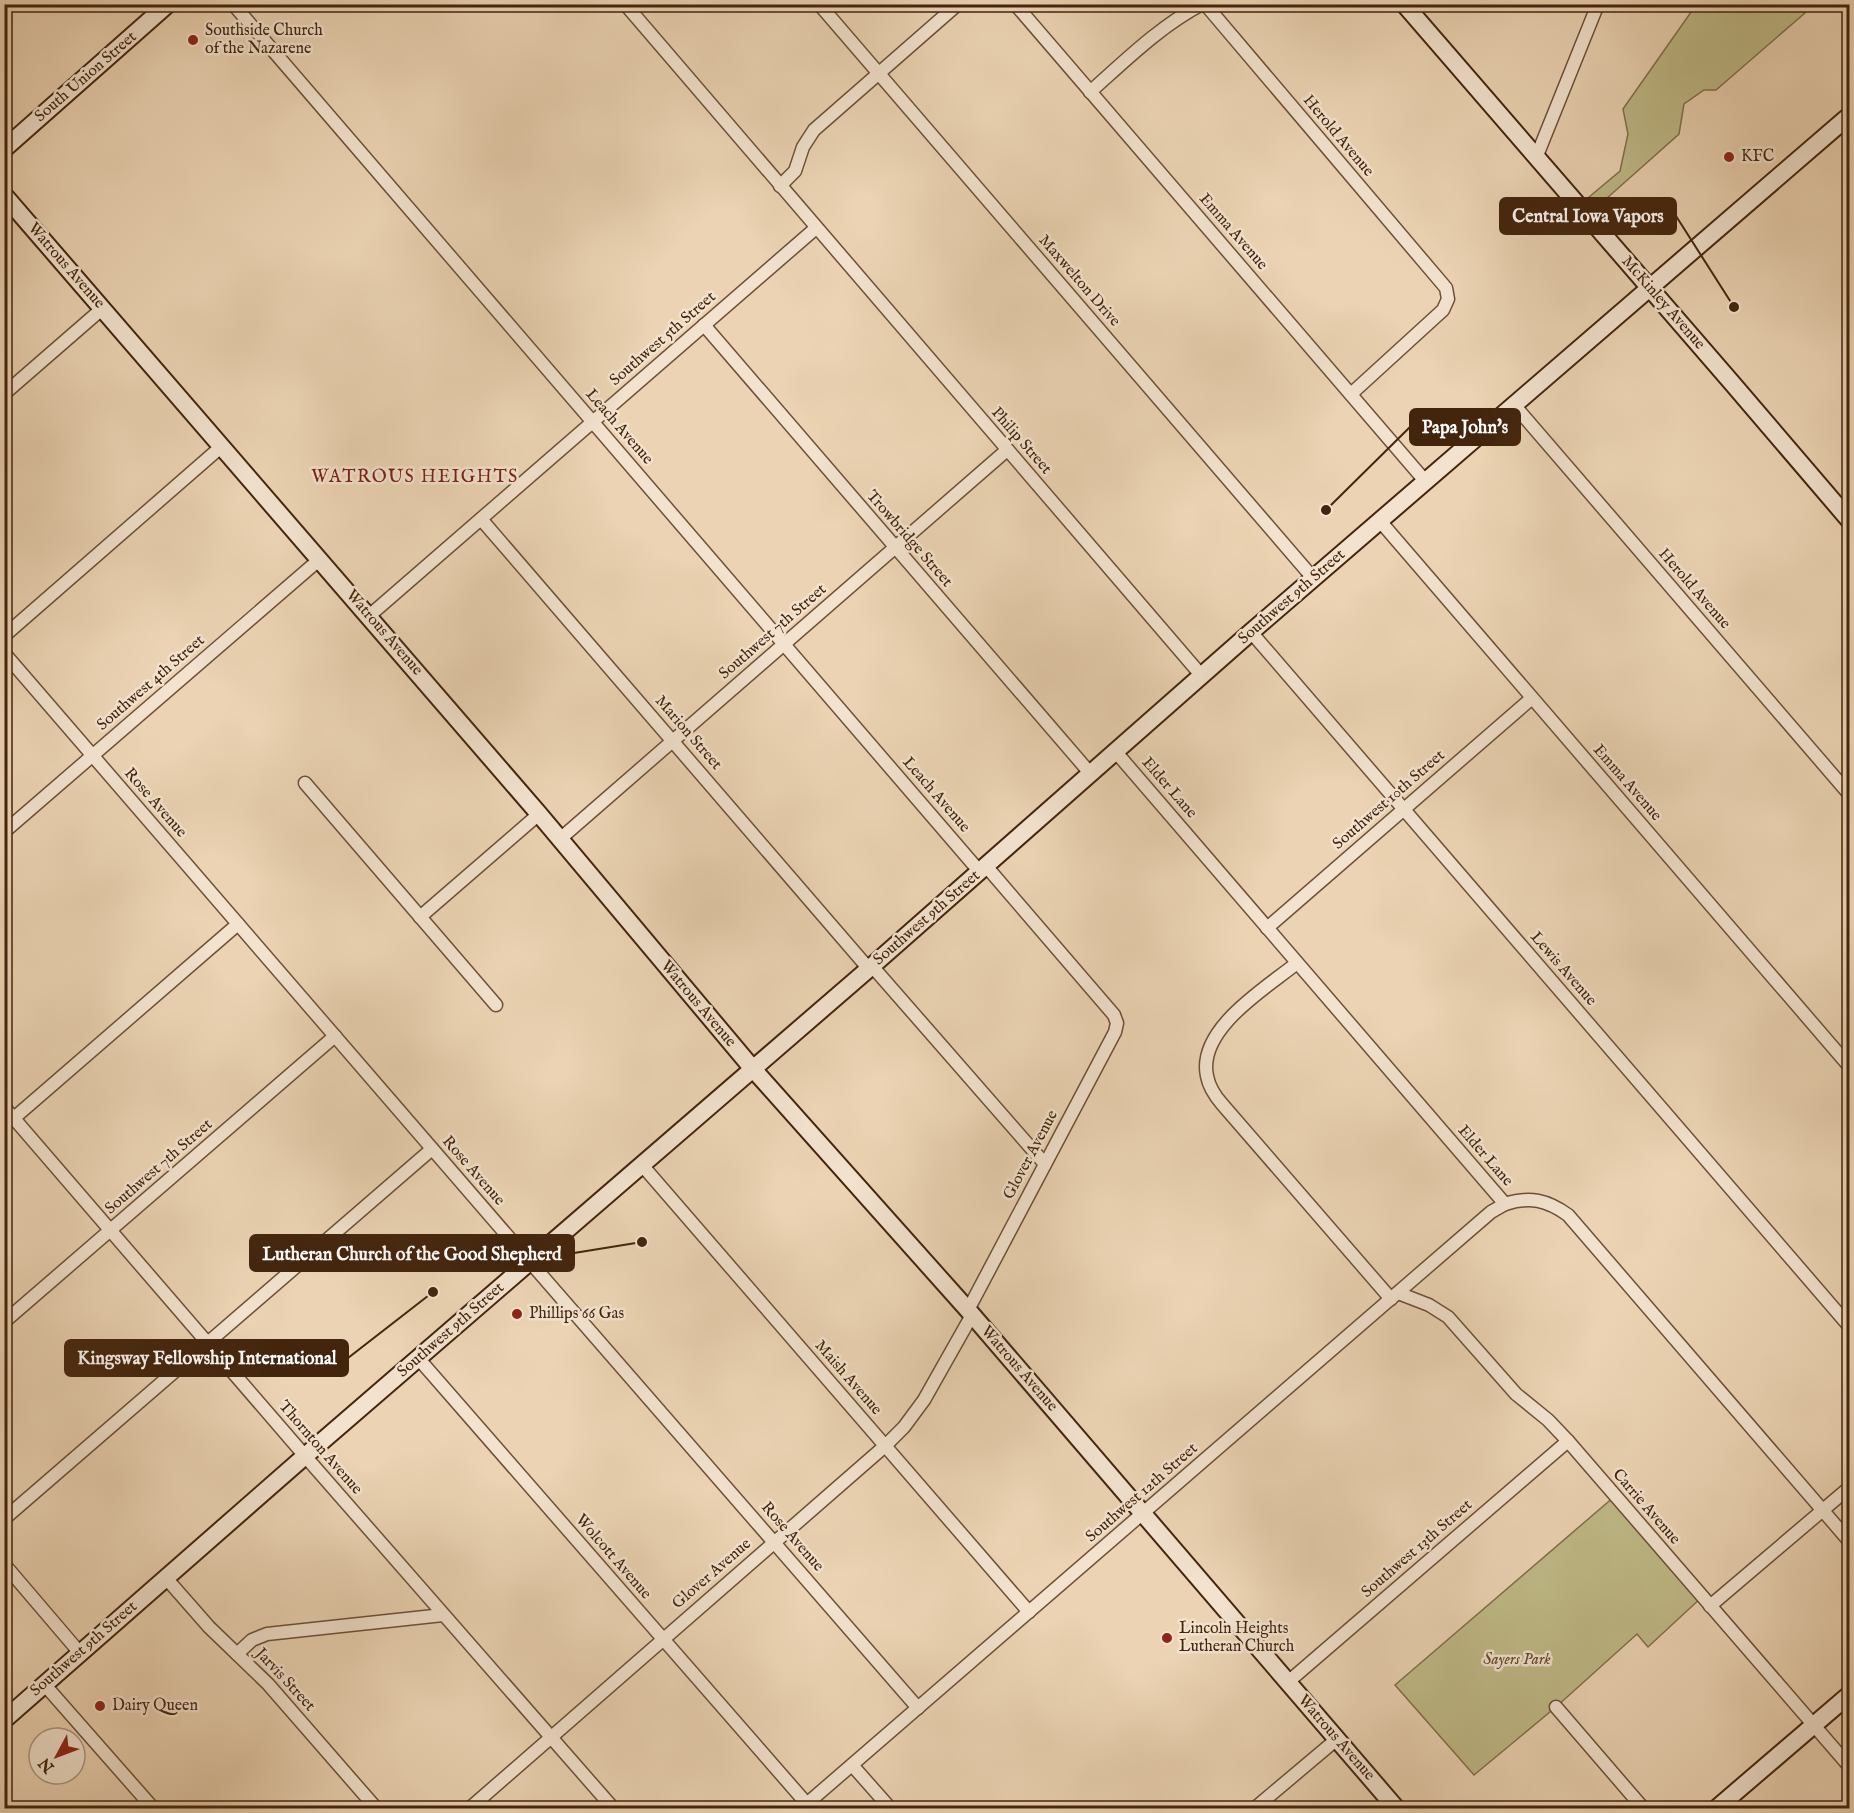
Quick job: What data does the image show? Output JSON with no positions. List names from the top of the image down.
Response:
{
  "streets": {
    "main road": [
      "South Union Street",
      "Watrous Avenue",
      "McKinley Avenue",
      "Southwest 9th Street"
    ],
    "street": [
      "Herold Avenue",
      "Emma Avenue",
      "Maxwelton Drive",
      "Southwest 5th Street",
      "Leach Avenue",
      "Philip Street",
      "Trowbridge Street",
      "Southwest 7th Street",
      "Southwest 4th Street",
      "Marion Street",
      "Elder Lane",
      "Southwest 10th Street",
      "Rose Avenue",
      "Lewis Avenue",
      "Glover Avenue",
      "Maish Avenue",
      "Thornton Avenue",
      "Southwest 12th Street",
      "Carrie Avenue",
      "Southwest 13th Street",
      "Wolcott Avenue",
      "Jarvis Street"
    ]
  },
  "crossings": [
    ["Herold Avenue", "Emma Avenue"],
    ["Herold Avenue", "Southwest 9th Street"],
    ["Emma Avenue", "Southwest 9th Street"],
    ["Emma Avenue", "Southwest 10th Street"],
    ["Watrous Avenue", "Southwest 5th Street"],
    ["Watrous Avenue", "Southwest 9th Street"],
    ["Watrous Avenue", "Southwest 7th Street"],
    ["Watrous Avenue", "Southwest 4th Street"],
    ["Watrous Avenue", "Glover Avenue"],
    ["Watrous Avenue", "Southwest 12th Street"],
    ["Watrous Avenue", "Southwest 13th Street"],
    ["Maxwelton Drive", "Southwest 9th Street"],
    ["McKinley Avenue", "Southwest 9th Street"],
    ["Southwest 5th Street", "Leach Avenue"],
    ["Southwest 5th Street", "Philip Street"],
    ["Southwest 5th Street", "Trowbridge Street"],
    ["Southwest 5th Street", "Marion Street"],
    ["Leach Avenue", "Southwest 9th Street"],
    ["Leach Avenue", "Southwest 7th Street"],
    ["Leach Avenue", "Glover Avenue"],
    ["Philip Street", "Southwest 9th Street"],
    ["Philip Street", "Southwest 7th Street"],
    ["Trowbridge Street", "Southwest 9th Street"],
    ["Trowbridge Street", "Southwest 7th Street"],
    ["Southwest 9th Street", "Marion Street"],
    ["Southwest 9th Street", "Elder Lane"],
    ["Southwest 9th Street", "Rose Avenue"],
    ["Southwest 9th Street", "Lewis Avenue"],
    ["Southwest 9th Street", "Maish Avenue"],
    ["Southwest 9th Street", "Thornton Avenue"],
    ["Southwest 9th Street", "Wolcott Avenue"],
    ["Southwest 9th Street", "Jarvis Street"],
    ["Southwest 7th Street", "Marion Street"],
    ["Southwest 7th Street", "Rose Avenue"],
    ["Southwest 7th Street", "Thornton Avenue"],
    ["Southwest 4th Street", "Rose Avenue"],
    ["Marion Street", "Glover Avenue"],
    ["Elder Lane", "Southwest 10th Street"],
    ["Elder Lane", "Southwest 12th Street"],
    ["Elder Lane", "Carrie Avenue"],
    ["Southwest 10th Street", "Lewis Avenue"],
    ["Rose Avenue", "Glover Avenue"],
    ["Rose Avenue", "Southwest 12th Street"],
    ["Glover Avenue", "Maish Avenue"],
    ["Glover Avenue", "Thornton Avenue"],
    ["Glover Avenue", "Wolcott Avenue"],
    ["Maish Avenue", "Southwest 12th Street"],
    ["Southwest 12th Street", "Carrie Avenue"],
    ["Southwest 12th Street", "Wolcott Avenue"],
    ["Carrie Avenue", "Southwest 13th Street"]
  ],
  "districts": ["WATROUS HEIGHTS"],
  "parks": ["Sayers Park"],
  "places": [
    "Southside Church of the Nazarene",
    "KFC",
    "Central Iowa Vapors",
    "Papa John's",
    "Lutheran Church of the Good Shepherd",
    "Kingsway Fellowship International",
    "Phillips 66 Gas",
    "Lincoln Heights Lutheran Church",
    "Dairy Queen"
  ],
  "north": "bottom left"
}
